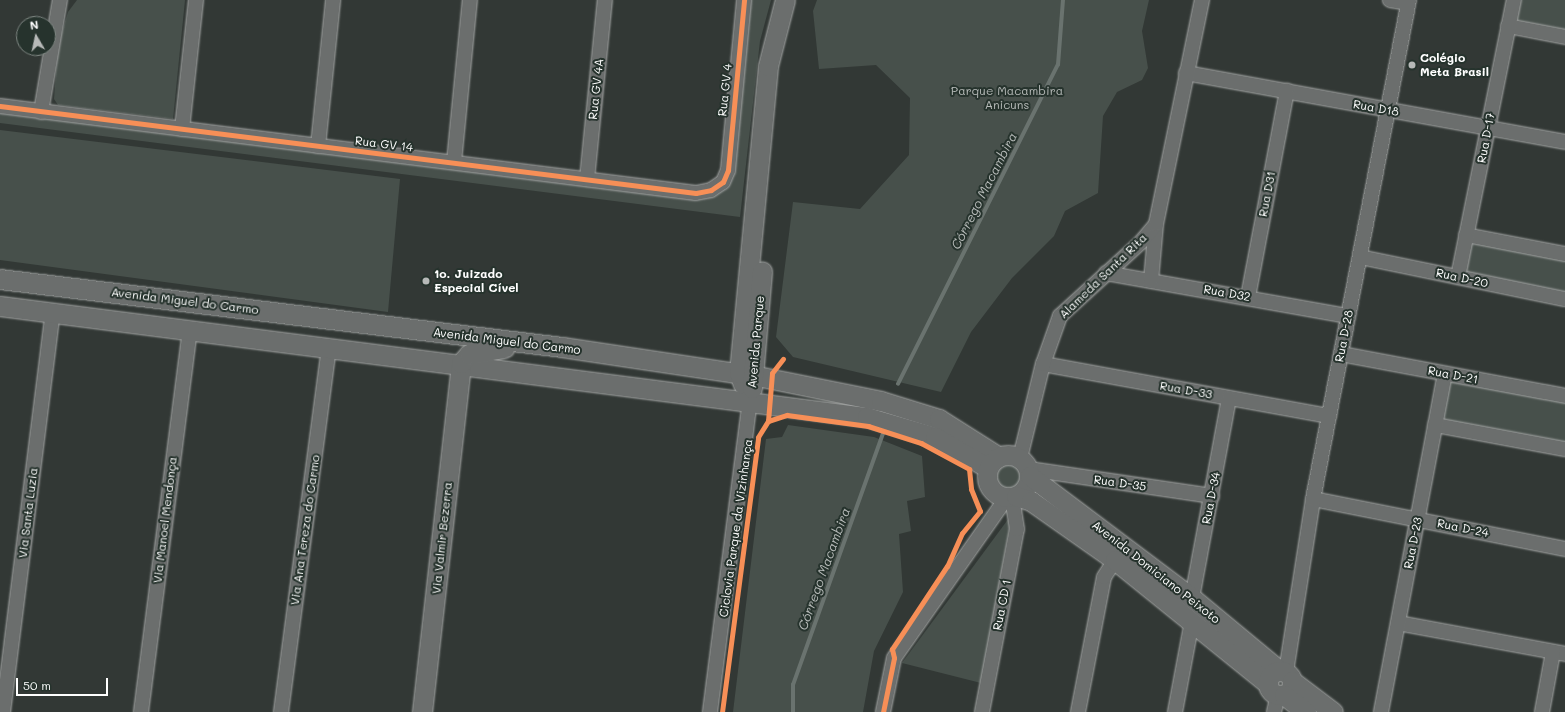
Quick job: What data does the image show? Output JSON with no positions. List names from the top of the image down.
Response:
{
  "streets": {
    "main road": [
      "Avenida Miguel do Carmo",
      "Avenida Parque",
      "Via Valmir Bezerra",
      "Avenida Domiciano Peixoto"
    ],
    "street": [
      "Rua GV 4A",
      "Rua GV 4",
      "Rua D18",
      "Rua D-17",
      "Rua GV 14",
      "Rua D31",
      "Alameda Santa Rita",
      "Rua D-20",
      "Rua D32",
      "Rua D-28",
      "Rua D-21",
      "Rua D-33",
      "Rua D-35",
      "Rua D-34",
      "Via Santa Luzia",
      "Via Manoel Mendonça",
      "Rua D-24",
      "Via Ana Tereza do Carmo",
      "Rua D-23",
      "Rua CD 1"
    ],
    "cycle path": ["Ciclovia Parque da Vizinhança"]
  },
  "crossings": [
    ["Rua GV 4A", "Rua GV 14"],
    ["Rua GV 4", "Rua GV 14"],
    ["Rua D18", "Rua D-17"],
    ["Rua D18", "Rua D31"],
    ["Rua D18", "Alameda Santa Rita"],
    ["Rua D18", "Rua D-28"],
    ["Rua D-17", "Rua D-20"],
    ["Rua D31", "Rua D32"],
    ["Alameda Santa Rita", "Rua D32"],
    ["Alameda Santa Rita", "Rua D-33"],
    ["Alameda Santa Rita", "Rua D-35"],
    ["Alameda Santa Rita", "Avenida Domiciano Peixoto"],
    ["Rua D-20", "Rua D-28"],
    ["Rua D32", "Rua D-28"],
    ["Avenida Miguel do Carmo", "Avenida Parque"],
    ["Avenida Miguel do Carmo", "Avenida Domiciano Peixoto"],
    ["Rua D-28", "Rua D-21"],
    ["Rua D-28", "Rua D-33"],
    ["Rua D-28", "Rua D-24"],
    ["Rua D-28", "Avenida Domiciano Peixoto"],
    ["Rua D-21", "Rua D-23"],
    ["Rua D-33", "Rua D-34"],
    ["Rua D-35", "Rua D-34"],
    ["Rua D-35", "Avenida Domiciano Peixoto"],
    ["Rua D-34", "Avenida Domiciano Peixoto"],
    ["Rua D-24", "Rua D-23"],
    ["Avenida Domiciano Peixoto", "Rua CD 1"]
  ],
  "water": ["Córrego Macambira"],
  "parks": ["Parque Macambira Anicuns"],
  "places": ["Colégio Meta Brasil", "1o. Juizado Especial Cível"],
  "scale_bar": "50 m",
  "north": "top"
}
